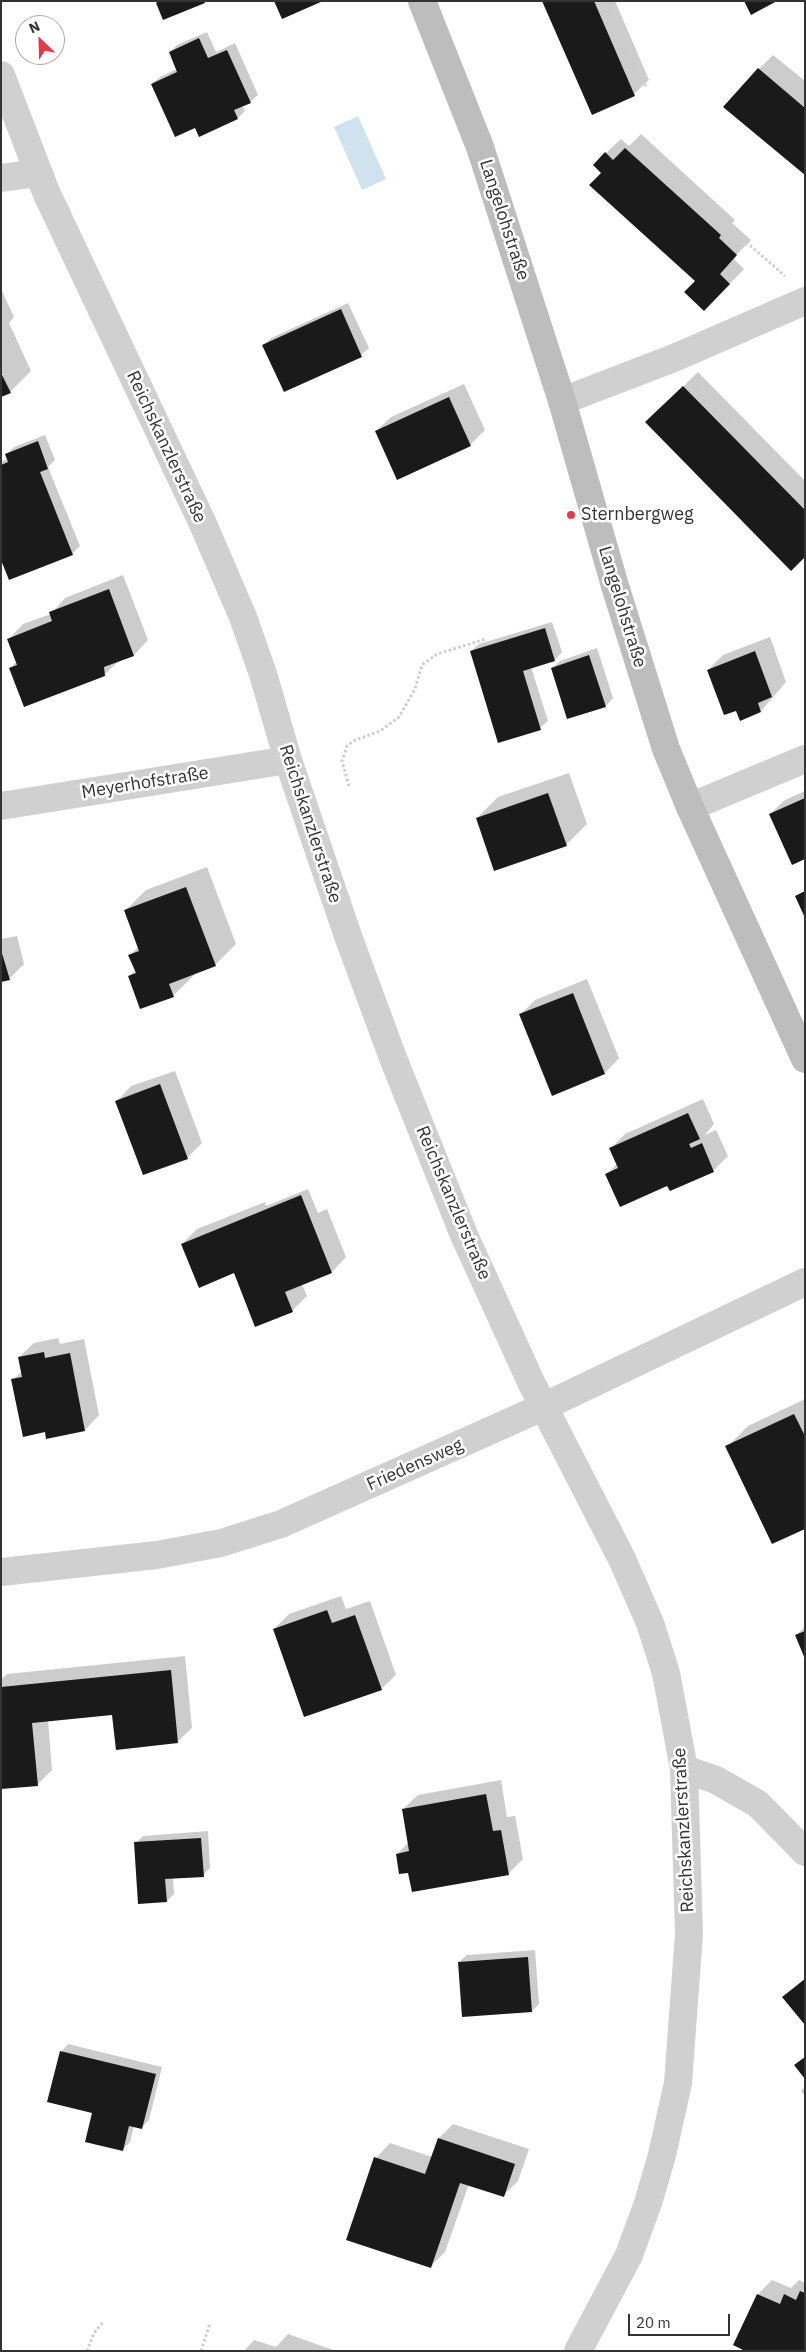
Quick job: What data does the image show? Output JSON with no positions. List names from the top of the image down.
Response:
{
  "streets": {
    "street": [
      "Langelohstraße",
      "Reichskanzlerstraße",
      "Meyerhofstraße",
      "Friedensweg"
    ]
  },
  "crossings": [
    ["Reichskanzlerstraße", "Meyerhofstraße"],
    ["Reichskanzlerstraße", "Friedensweg"]
  ],
  "places": ["Sternbergweg"],
  "scale_bar": "20 m",
  "north": "top left"
}
